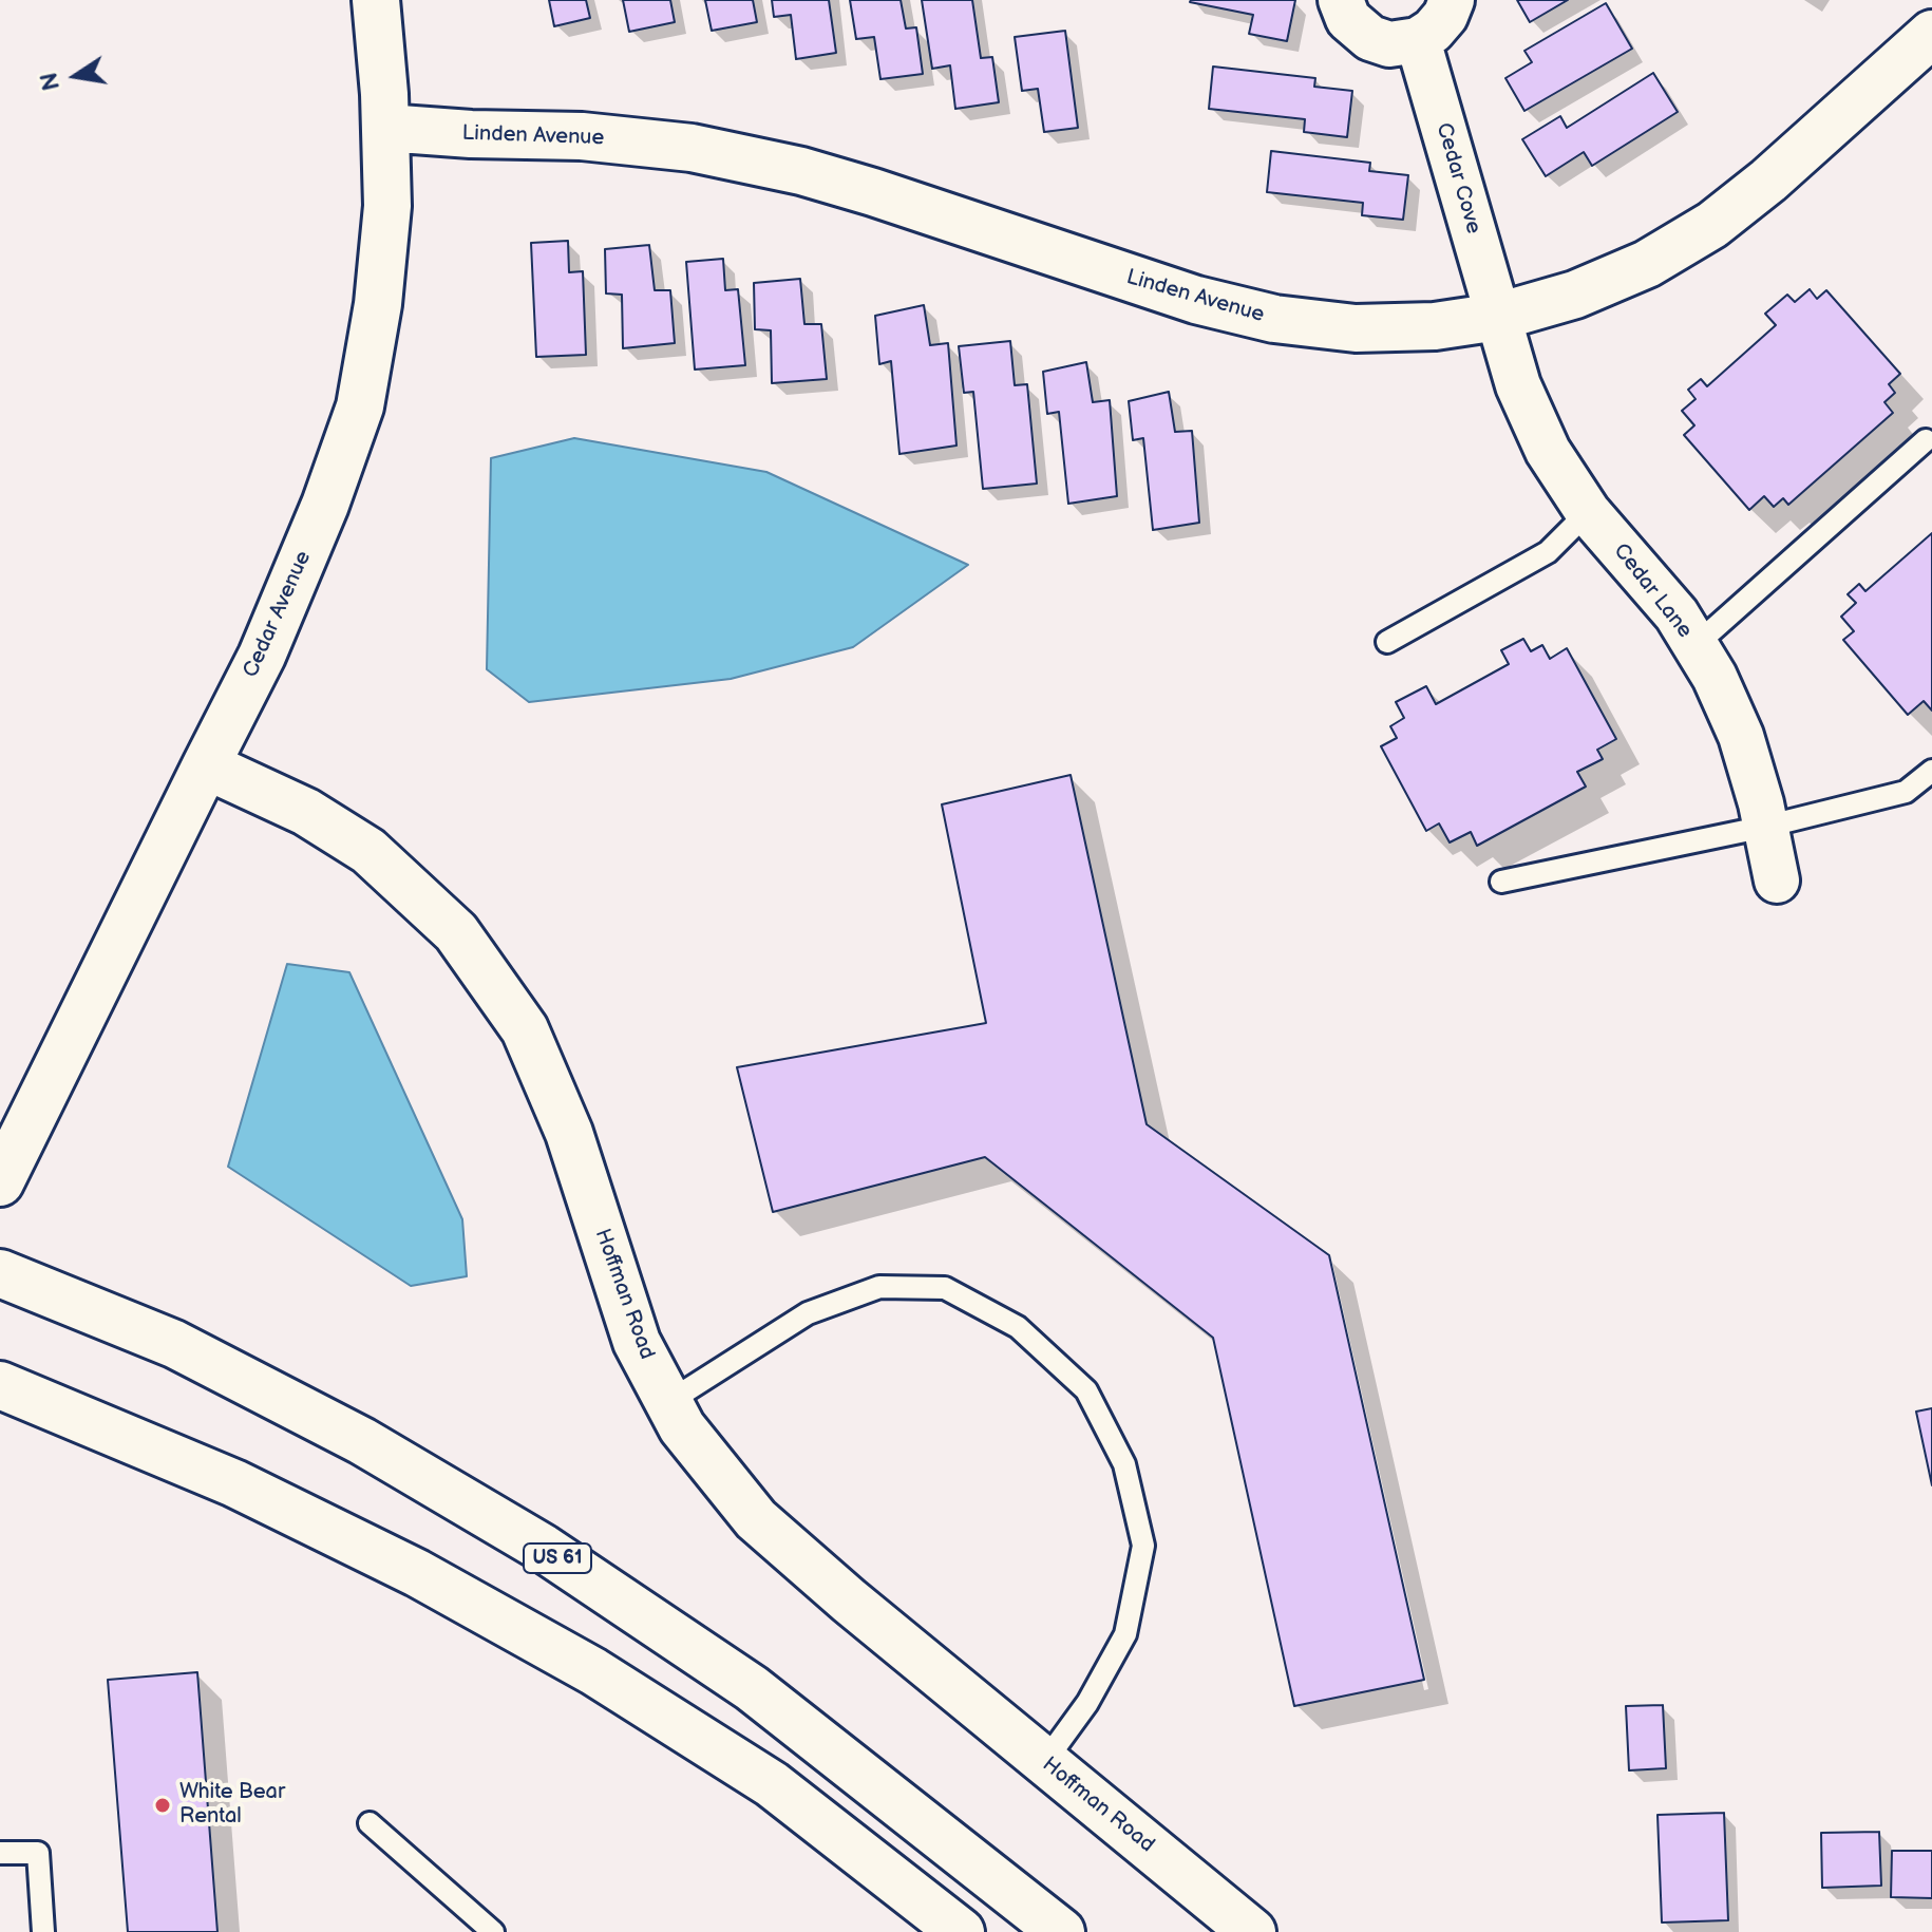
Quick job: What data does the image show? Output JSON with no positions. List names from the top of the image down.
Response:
{
  "streets": {
    "street": [
      "Linden Avenue",
      "Cedar Cove",
      "Cedar Lane",
      "Cedar Avenue",
      "Hoffman Road",
      "US 61"
    ]
  },
  "crossings": [
    ["Linden Avenue", "Cedar Cove"],
    ["Linden Avenue", "Cedar Lane"],
    ["Linden Avenue", "Cedar Avenue"],
    ["Cedar Cove", "Cedar Lane"],
    ["Cedar Avenue", "Hoffman Road"]
  ],
  "places": ["White Bear Rental"],
  "north": "left"
}
